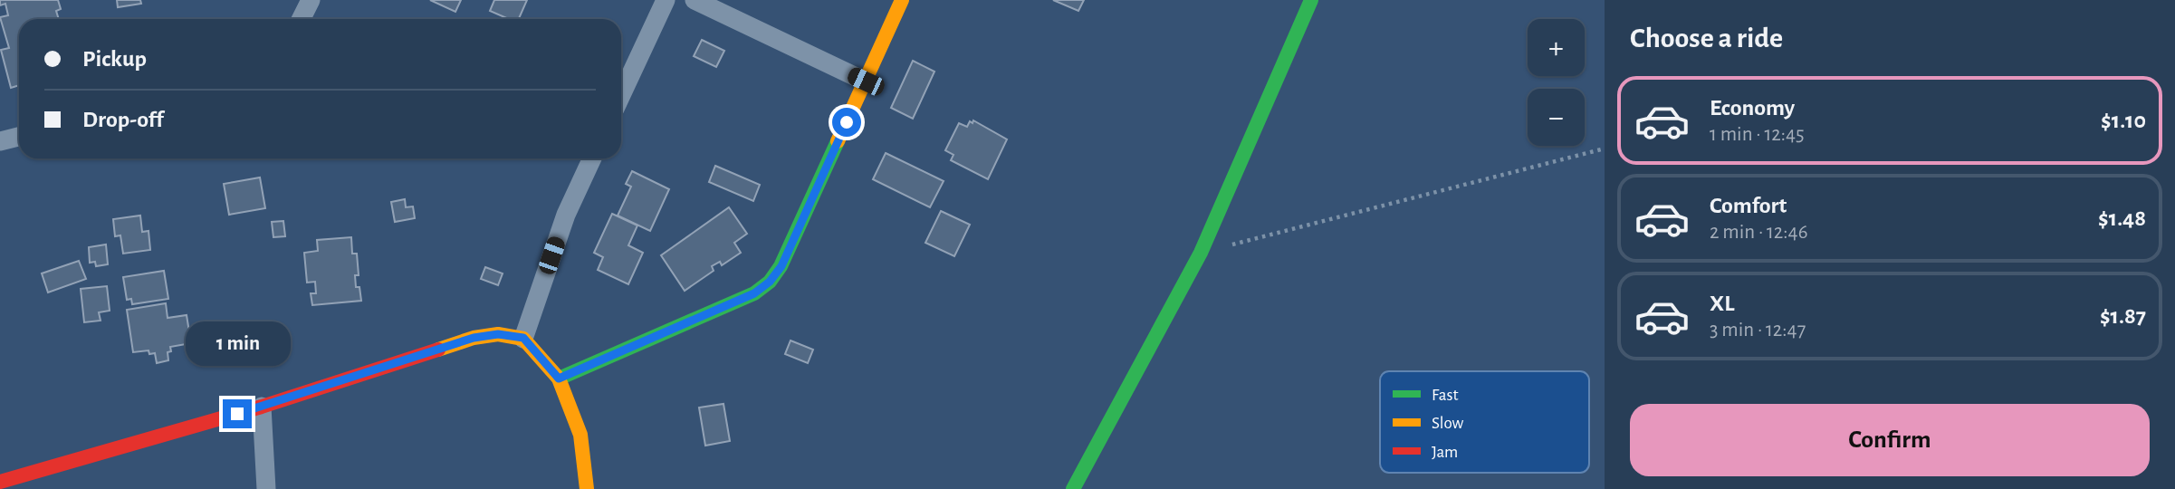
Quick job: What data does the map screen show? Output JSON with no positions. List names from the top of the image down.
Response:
{
  "legend": ["Fast", "Slow", "Jam"],
  "page": {
    "heading": "Choose a ride",
    "map_buttons": ["+", "−"],
    "banner": ["Pickup", "Drop-off"],
    "list": [
      {
        "name": "Economy",
        "note": "1 min · 12:45",
        "value": "$1.10"
      },
      {
        "name": "Comfort",
        "note": "2 min · 12:46",
        "value": "$1.48"
      },
      {
        "name": "XL",
        "note": "3 min · 12:47",
        "value": "$1.87"
      }
    ],
    "bubble": "1 min",
    "buttons": "Confirm"
  }
}
